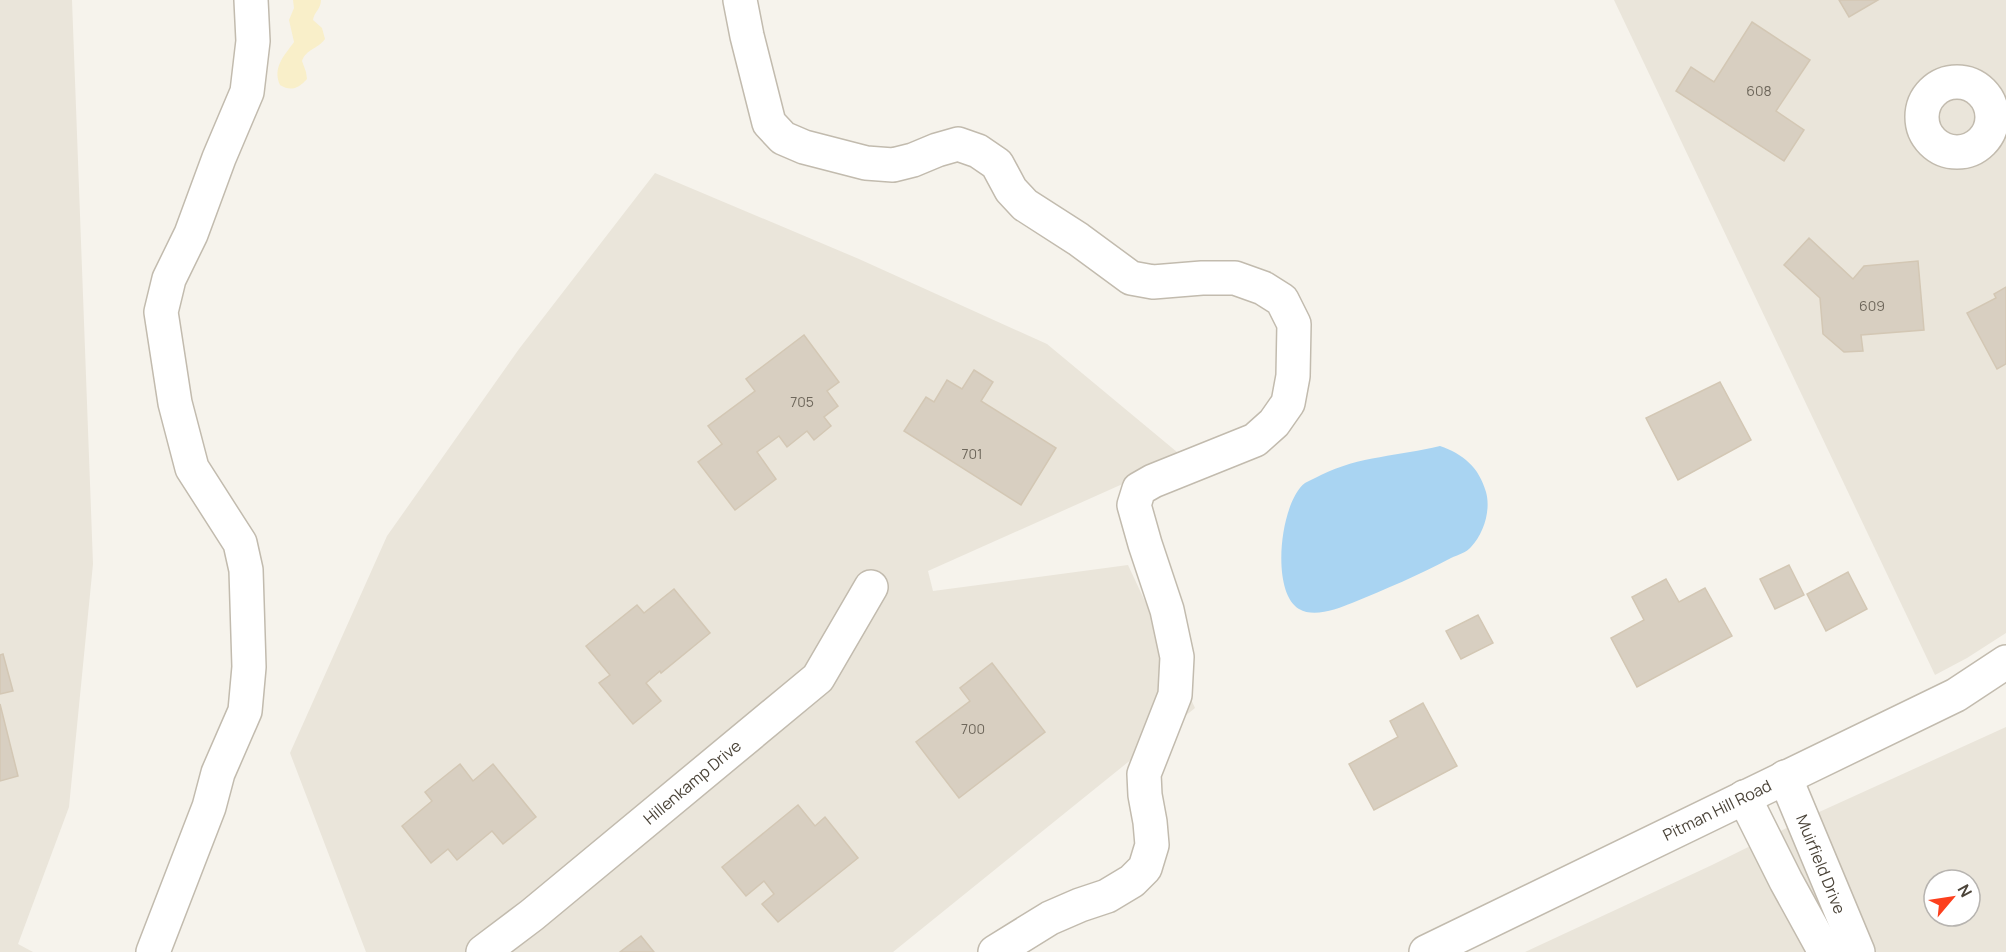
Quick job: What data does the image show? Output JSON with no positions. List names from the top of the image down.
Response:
{
  "streets": {
    "street": ["Hillenkamp Drive", "Pitman Hill Road", "Muirfield Drive"]
  },
  "crossings": [
    ["Pitman Hill Road", "Muirfield Drive"]
  ],
  "house_numbers": [
    "608",
    "609",
    "705",
    "701",
    "700"
  ],
  "north": "top right"
}
